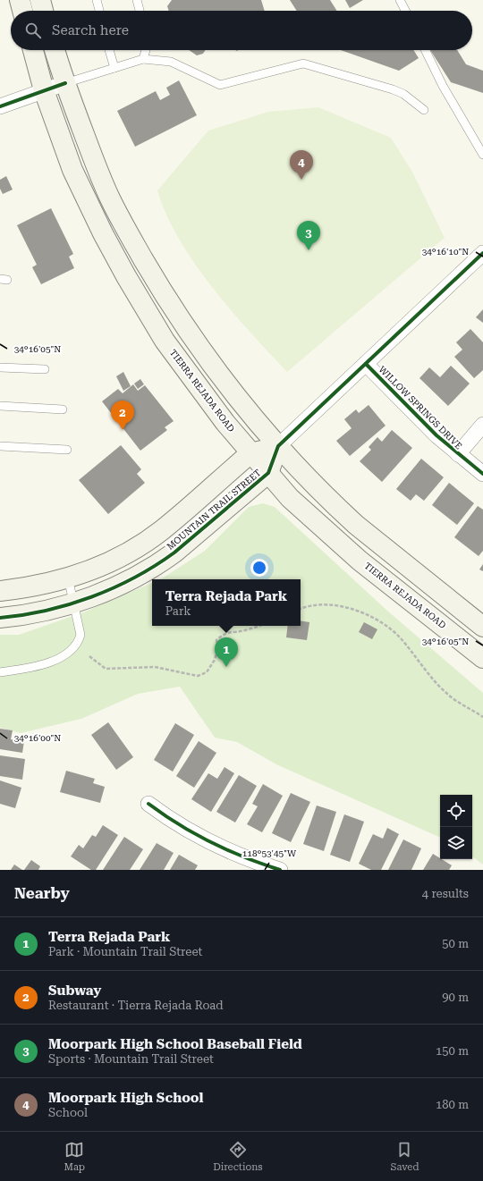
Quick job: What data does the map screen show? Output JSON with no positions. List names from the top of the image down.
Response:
{
  "streets": {
    "main road": ["TIERRA REJADA ROAD", "MOUNTAIN TRAIL STREET"],
    "street": ["WILLOW SPRINGS DRIVE"]
  },
  "crossings": [
    ["TIERRA REJADA ROAD", "MOUNTAIN TRAIL STREET"],
    ["WILLOW SPRINGS DRIVE", "MOUNTAIN TRAIL STREET"]
  ],
  "page": {
    "search": "Search here",
    "pins": [
      "4",
      "3",
      "2",
      "1"
    ],
    "popup": ["Terra Rejada Park", "Park"],
    "heading": ["Nearby", "4 results"],
    "list": [
      {
        "mark": "1",
        "name": "Terra Rejada Park",
        "note": "Park · Mountain Trail Street",
        "value": "50 m"
      },
      {
        "mark": "2",
        "name": "Subway",
        "note": "Restaurant · Tierra Rejada Road",
        "value": "90 m"
      },
      {
        "mark": "3",
        "name": "Moorpark High School Baseball Field",
        "note": "Sports · Mountain Trail Street",
        "value": "150 m"
      },
      {
        "mark": "4",
        "name": "Moorpark High School",
        "note": "School",
        "value": "180 m"
      }
    ],
    "nav": ["Map", "Directions", "Saved"]
  },
  "coordinates": [
    "34°16'10\"N",
    "34°16'05\"N",
    "34°16'00\"N",
    "118°53'45\"W"
  ]
}
